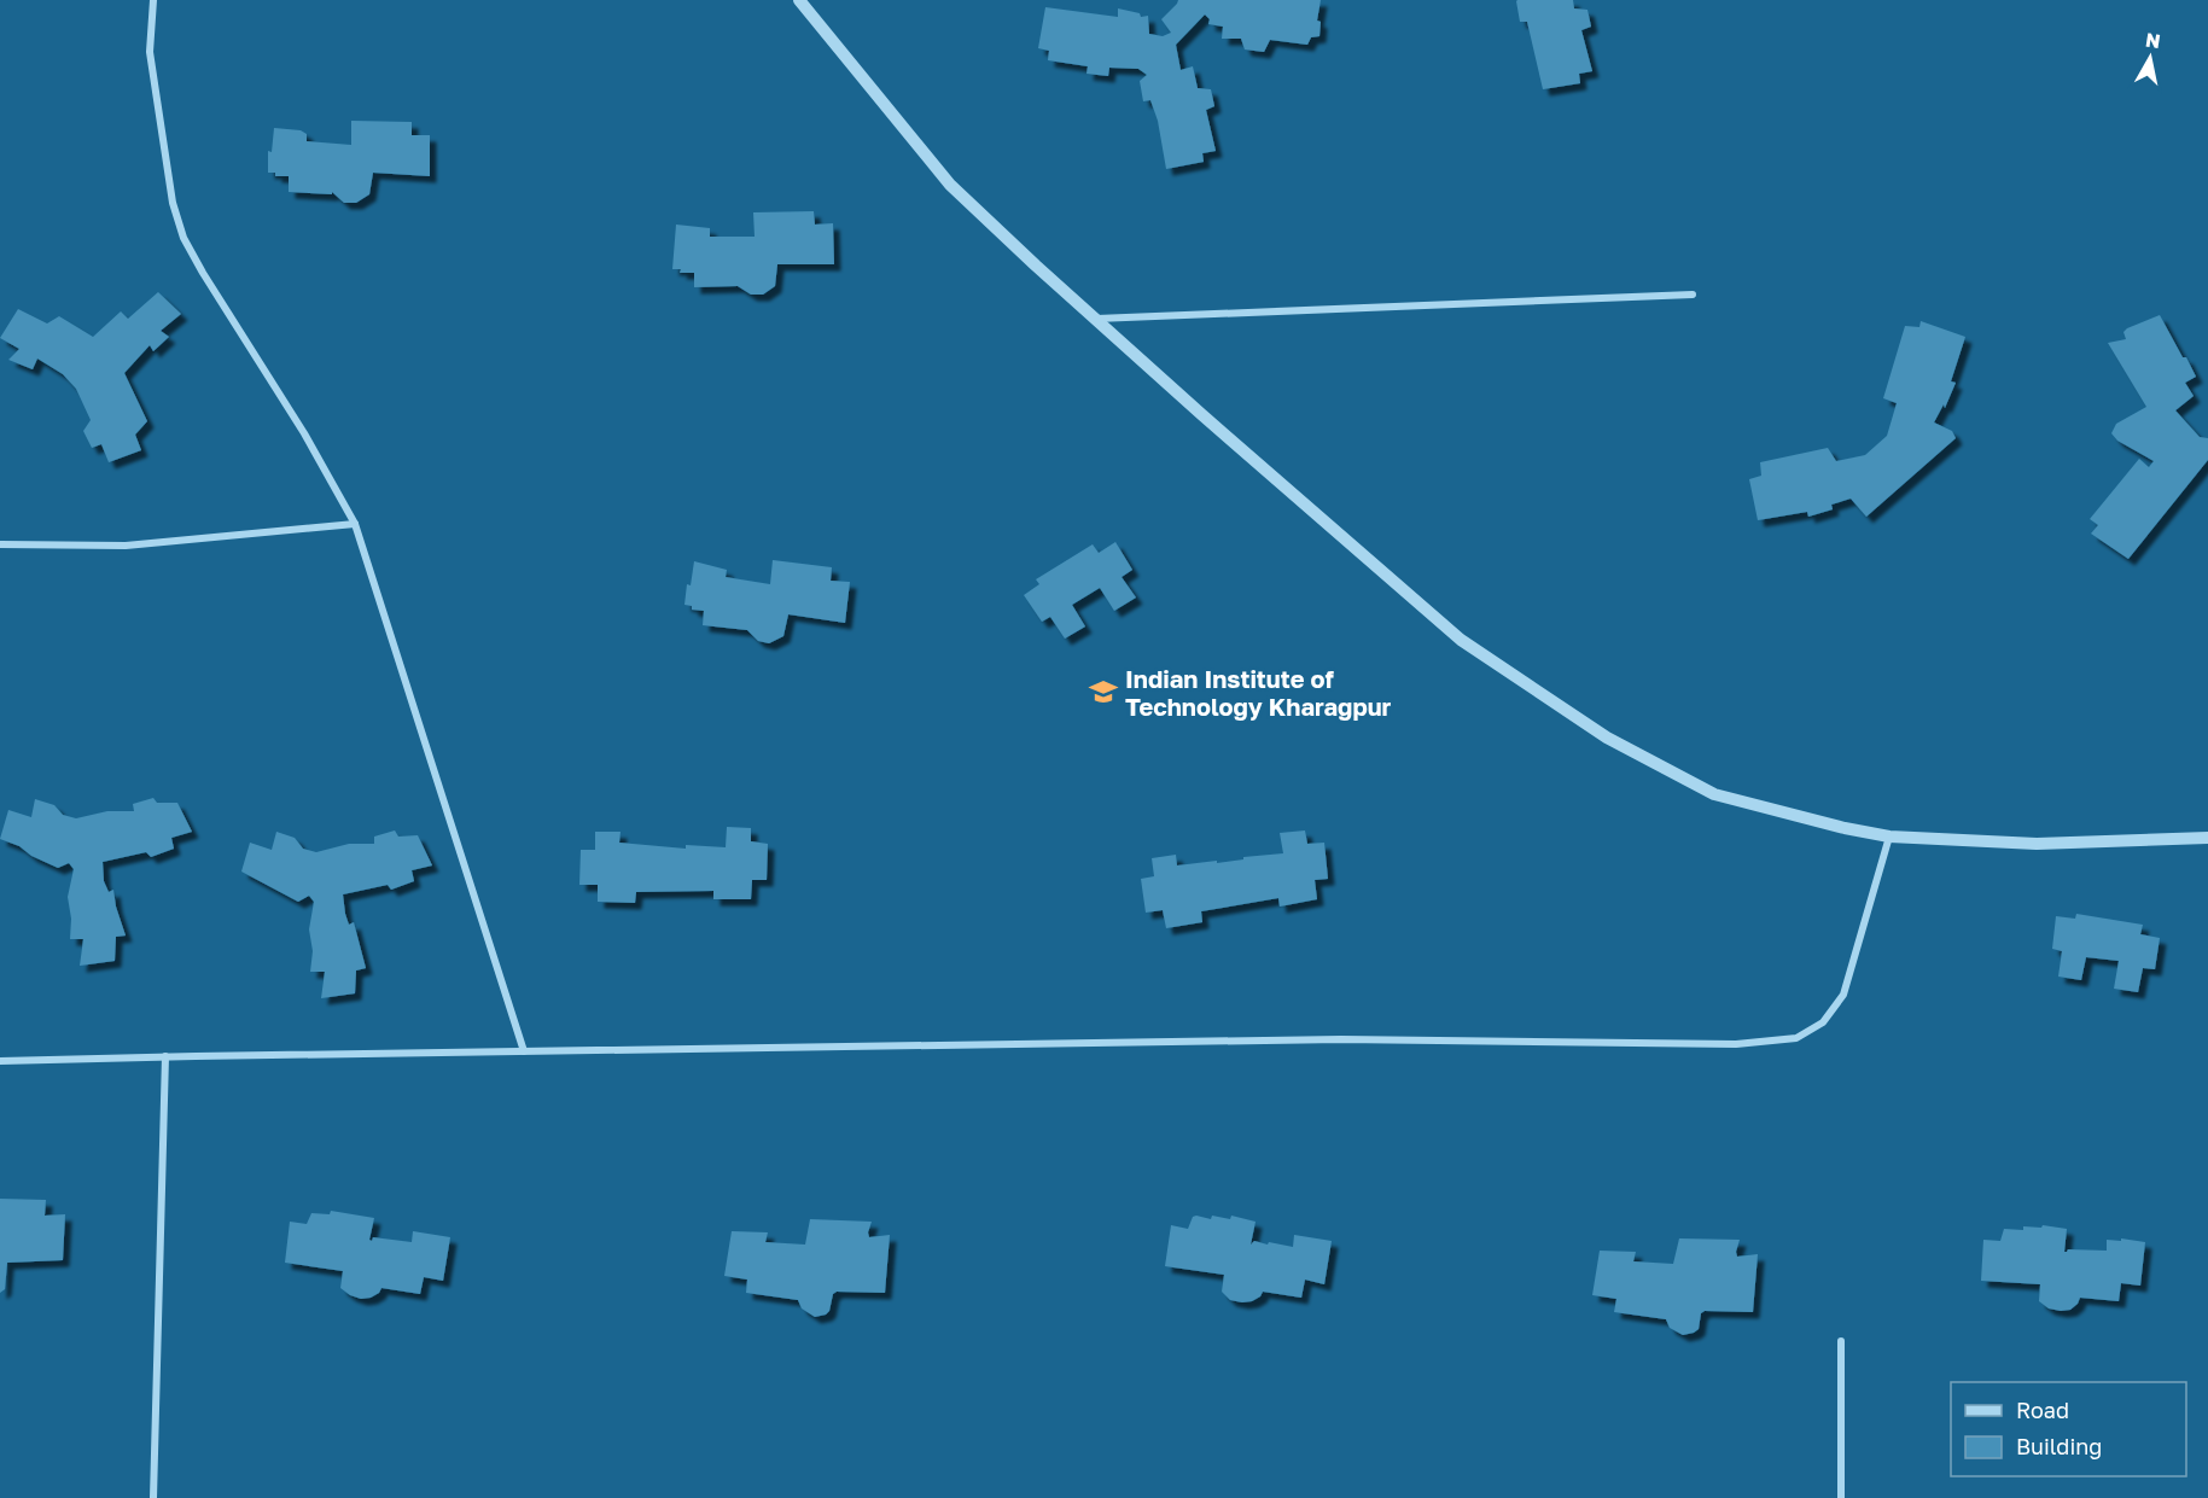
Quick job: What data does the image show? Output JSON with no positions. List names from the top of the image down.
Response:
{
  "places": {
    "school or university": ["Indian Institute of Technology Kharagpur"]
  },
  "legend": ["Road", "Building"],
  "north": "top"
}
